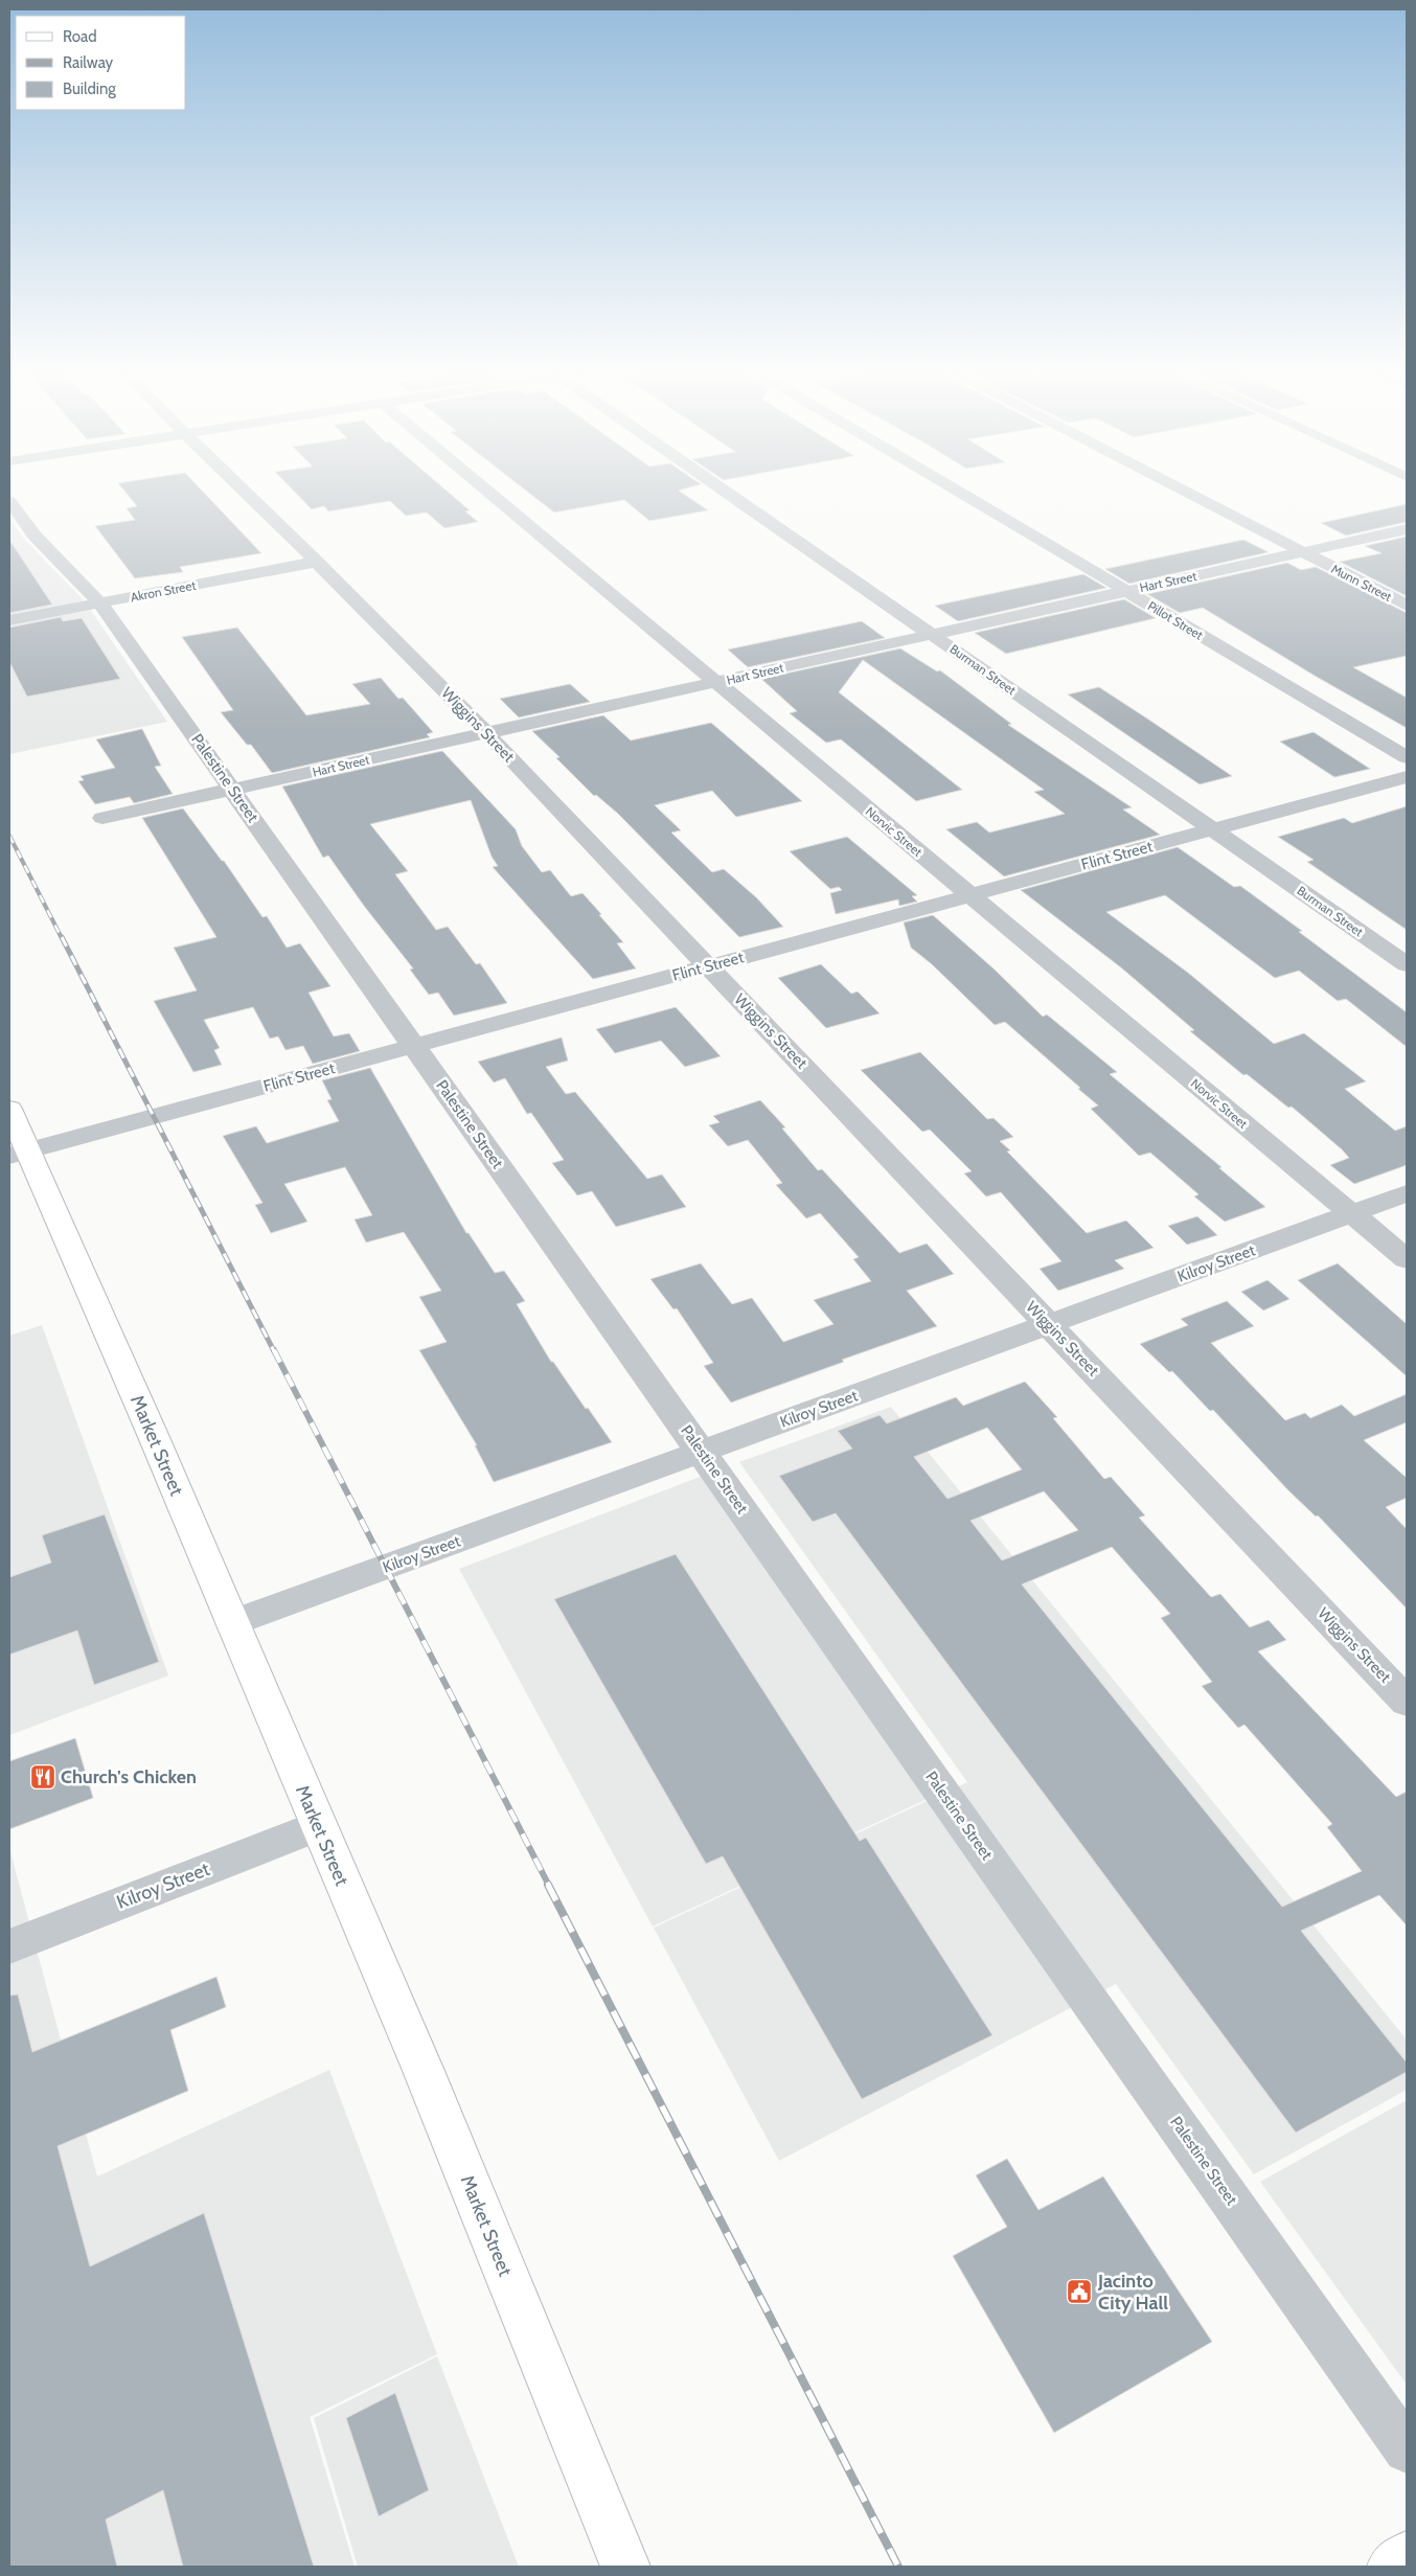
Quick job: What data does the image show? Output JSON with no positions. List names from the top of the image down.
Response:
{
  "streets": {
    "main road": ["Market Street"],
    "street": [
      "Hart Street",
      "Munn Street",
      "Akron Street",
      "Pillot Street",
      "Burman Street",
      "Wiggins Street",
      "Palestine Street",
      "Norvic Street",
      "Flint Street",
      "Kilroy Street"
    ]
  },
  "crossings": [
    ["Hart Street", "Munn Street"],
    ["Hart Street", "Pillot Street"],
    ["Hart Street", "Burman Street"],
    ["Hart Street", "Wiggins Street"],
    ["Hart Street", "Palestine Street"],
    ["Hart Street", "Norvic Street"],
    ["Akron Street", "Wiggins Street"],
    ["Akron Street", "Palestine Street"],
    ["Burman Street", "Flint Street"],
    ["Wiggins Street", "Flint Street"],
    ["Wiggins Street", "Kilroy Street"],
    ["Palestine Street", "Flint Street"],
    ["Palestine Street", "Kilroy Street"],
    ["Norvic Street", "Flint Street"],
    ["Norvic Street", "Kilroy Street"],
    ["Flint Street", "Market Street"],
    ["Kilroy Street", "Market Street"]
  ],
  "places": {
    "restaurant": ["Church's Chicken"],
    "public building": ["Jacinto City Hall"]
  },
  "legend": ["Road", "Railway", "Building"]
}
